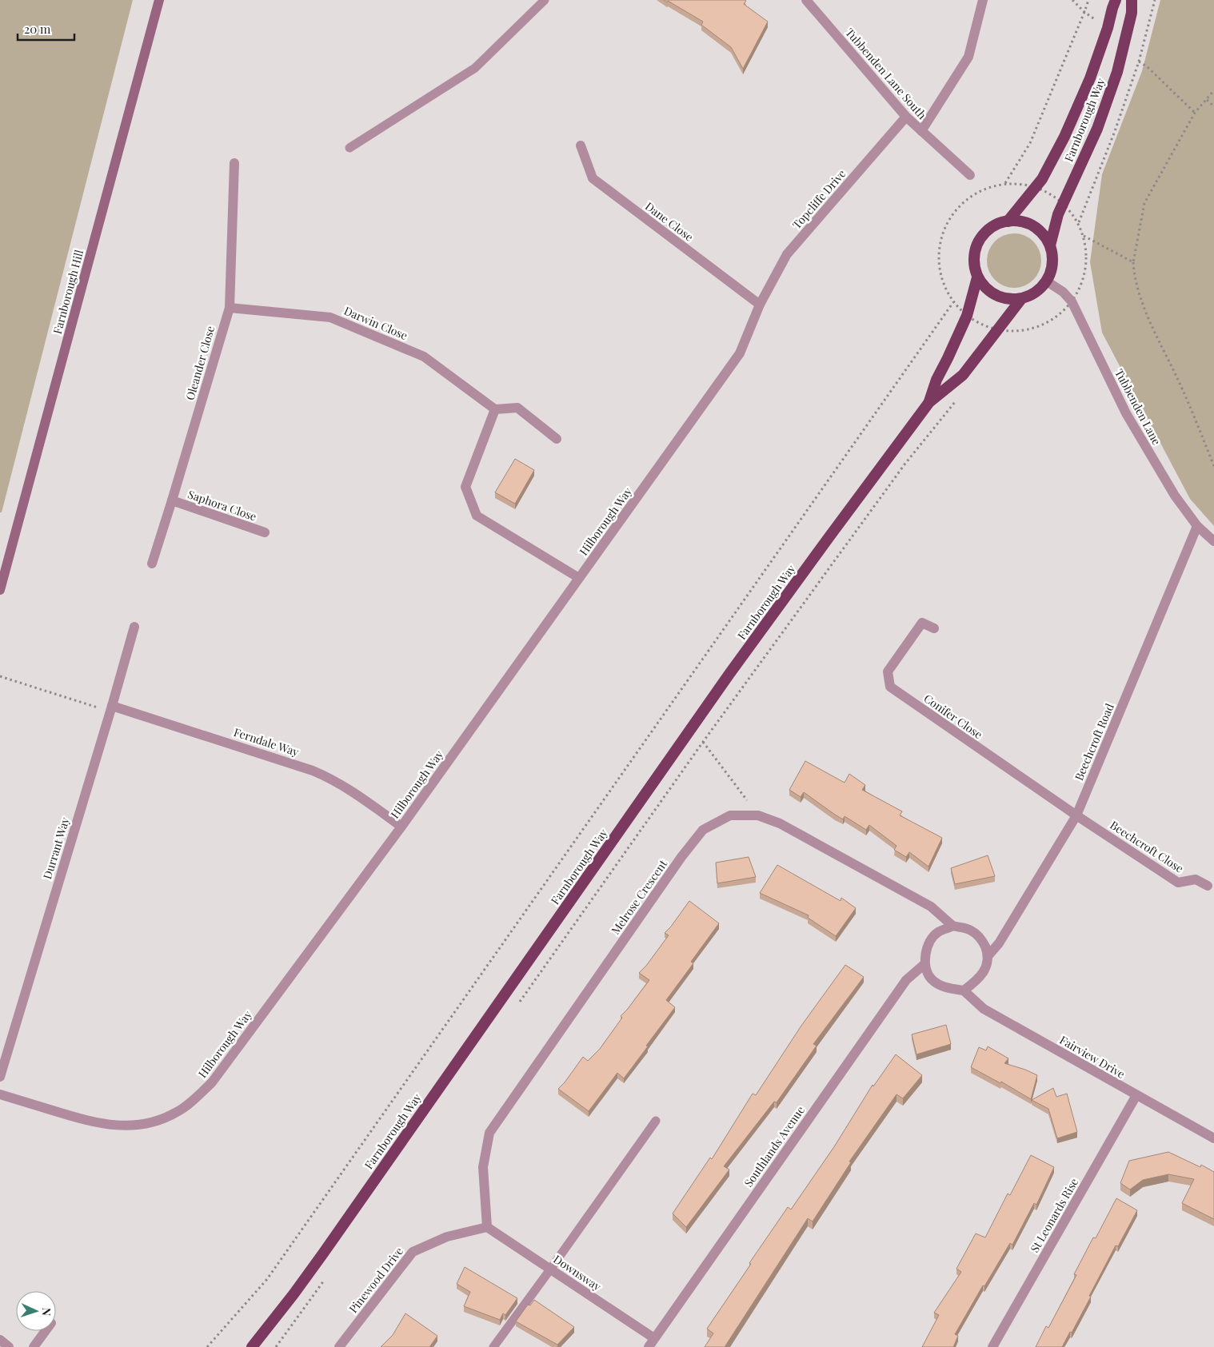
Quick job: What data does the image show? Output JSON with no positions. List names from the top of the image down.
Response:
{
  "streets": {
    "highway": ["Farnborough Way"],
    "main road": ["Farnborough Hill"],
    "street": [
      "Tubbenden Lane South",
      "Topcliffe Drive",
      "Dane Close",
      "Darwin Close",
      "Oleander Close",
      "Tubbenden Lane",
      "Saphora Close",
      "Hilborough Way",
      "Conifer Close",
      "Ferndale Way",
      "Beechcroft Road",
      "Beechcroft Close",
      "Durrant Way",
      "Melrose Crescent",
      "Fairview Drive",
      "Southlands Avenue",
      "St Leonards Rise",
      "Downsway",
      "Pinewood Drive"
    ]
  },
  "crossings": [
    ["Tubbenden Lane South", "Topcliffe Drive"],
    ["Farnborough Way", "Tubbenden Lane"],
    ["Topcliffe Drive", "Dane Close"],
    ["Topcliffe Drive", "Hilborough Way"],
    ["Dane Close", "Hilborough Way"],
    ["Darwin Close", "Oleander Close"],
    ["Oleander Close", "Saphora Close"],
    ["Tubbenden Lane", "Beechcroft Road"],
    ["Hilborough Way", "Ferndale Way"],
    ["Conifer Close", "Beechcroft Road"],
    ["Conifer Close", "Beechcroft Close"],
    ["Ferndale Way", "Durrant Way"],
    ["Beechcroft Road", "Beechcroft Close"],
    ["Beechcroft Road", "Melrose Crescent"],
    ["Beechcroft Road", "Fairview Drive"],
    ["Beechcroft Road", "Southlands Avenue"],
    ["Melrose Crescent", "Fairview Drive"],
    ["Melrose Crescent", "Southlands Avenue"],
    ["Melrose Crescent", "Downsway"],
    ["Melrose Crescent", "Pinewood Drive"],
    ["Fairview Drive", "Southlands Avenue"],
    ["Fairview Drive", "St Leonards Rise"],
    ["Southlands Avenue", "Downsway"],
    ["Downsway", "Pinewood Drive"]
  ],
  "scale_bar": "20 m",
  "north": "right"
}
